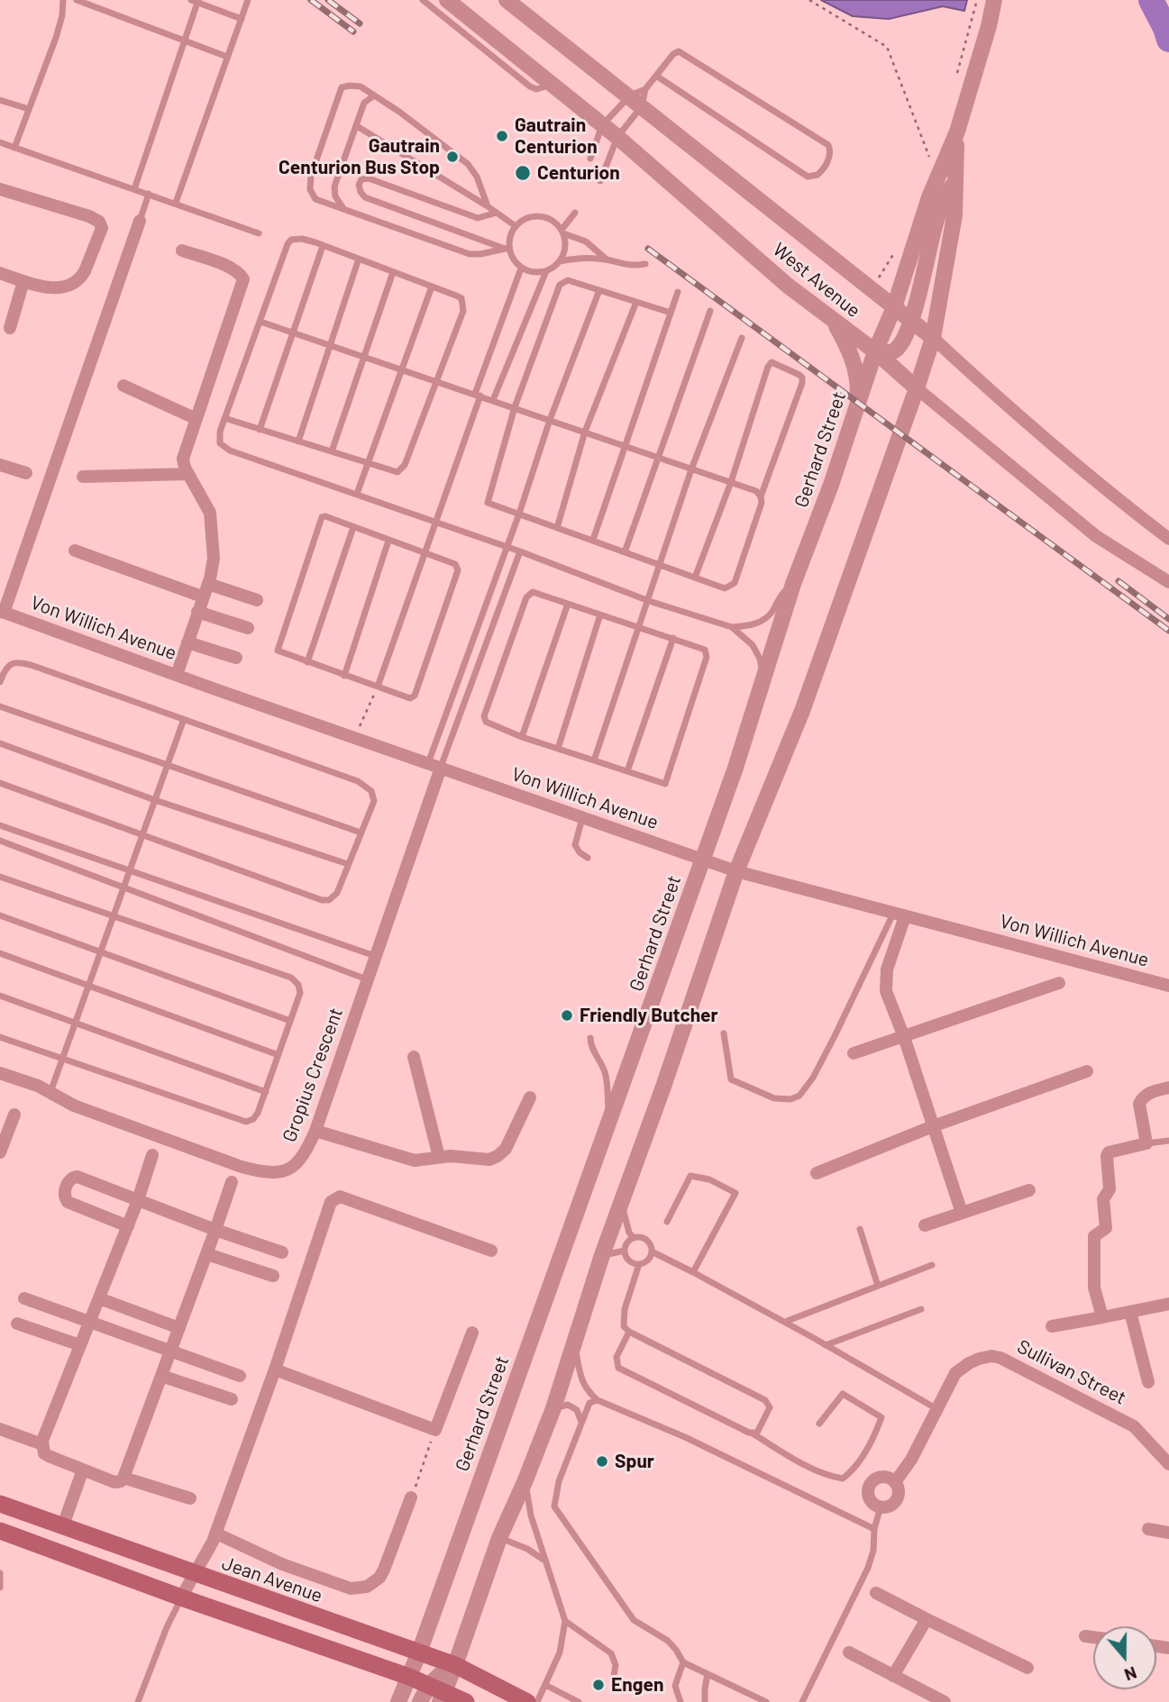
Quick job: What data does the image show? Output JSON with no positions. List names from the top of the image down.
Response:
{
  "streets": {
    "main road": ["Jean Avenue"],
    "street": [
      "West Avenue",
      "Gerhard Street",
      "Von Willich Avenue",
      "Gropius Crescent",
      "Sullivan Street"
    ]
  },
  "crossings": [
    ["West Avenue", "Gerhard Street"],
    ["Gerhard Street", "Von Willich Avenue"],
    ["Gerhard Street", "Jean Avenue"],
    ["Von Willich Avenue", "Gropius Crescent"]
  ],
  "places": [
    "Gautrain Centurion",
    "Gautrain Centurion Bus Stop",
    "Centurion",
    "Friendly Butcher",
    "Spur",
    "Engen"
  ],
  "north": "bottom"
}
